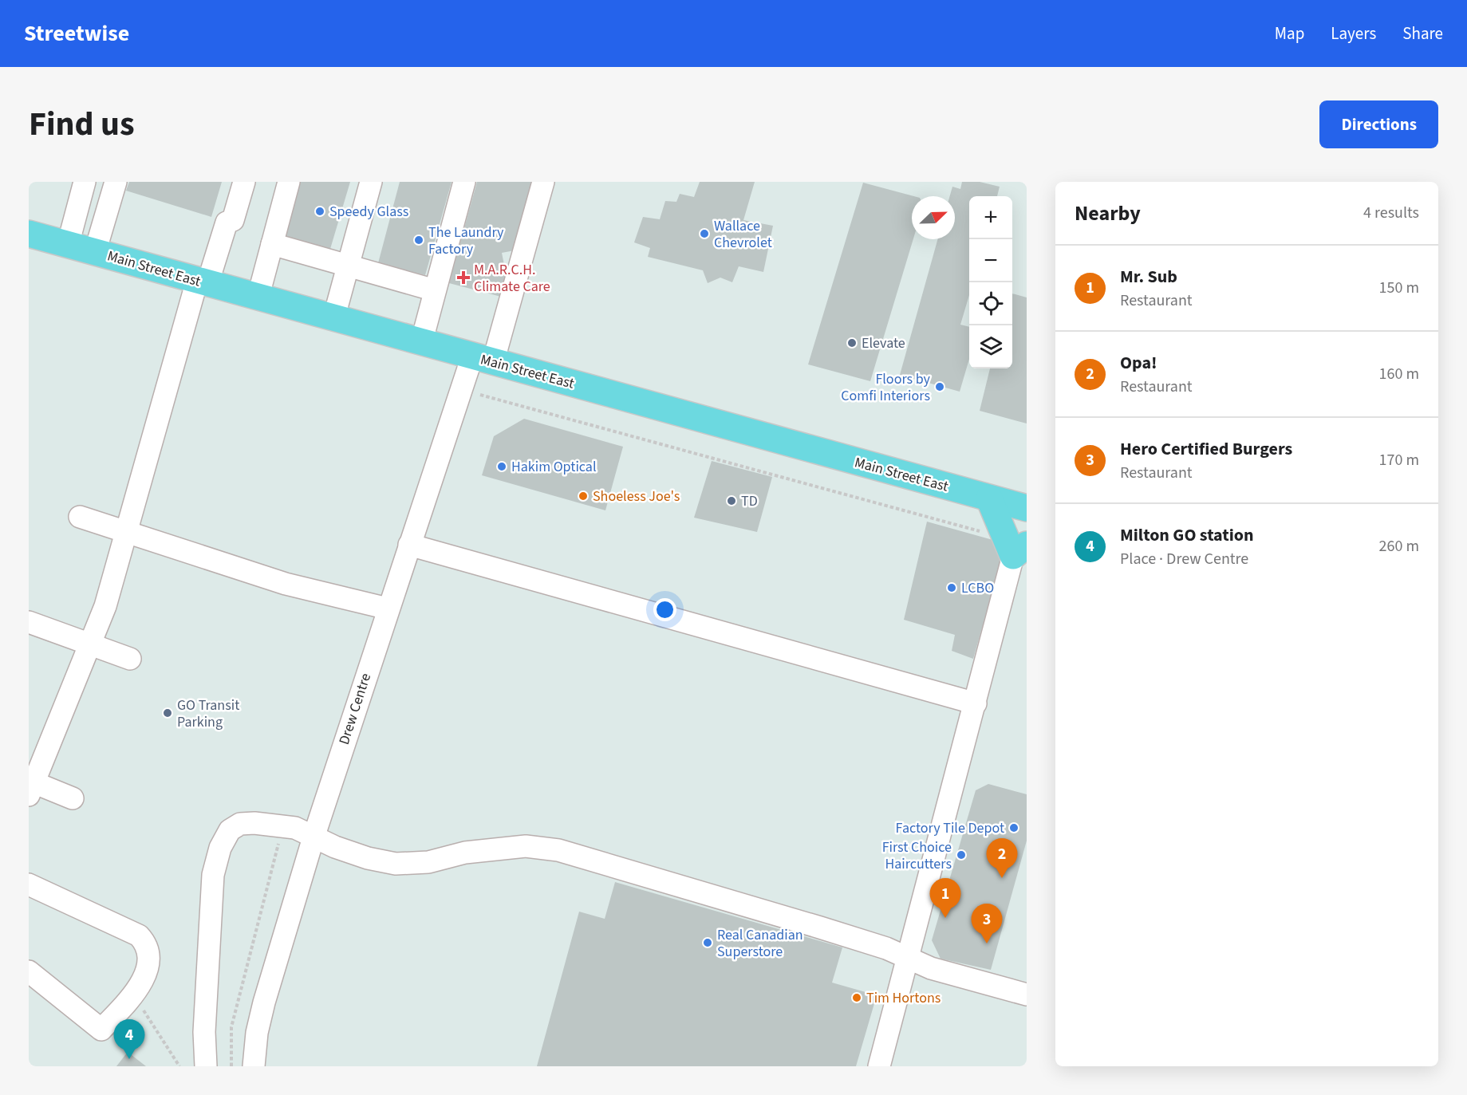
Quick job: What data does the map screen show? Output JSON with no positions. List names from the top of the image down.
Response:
{
  "streets": {
    "main road": ["Main Street East"],
    "street": ["Drew Centre"]
  },
  "crossings": [
    ["Main Street East", "Drew Centre"]
  ],
  "places": {
    "other": [
      "Speedy Glass",
      "Wallace Chevrolet",
      "The Laundry Factory",
      "Elevate",
      "Floors by Comfi Interiors",
      "Hakim Optical",
      "Shoeless Joe's",
      "TD",
      "LCBO",
      "GO Transit Parking",
      "Factory Tile Depot",
      "First Choice Haircutters",
      "Real Canadian Superstore",
      "Tim Hortons"
    ],
    "health": ["M.A.R.C.H. Climate Care"]
  },
  "north": "top right",
  "page": {
    "header": "Streetwise",
    "nav": ["Map", "Layers", "Share"],
    "title": "Find us",
    "buttons": "Directions",
    "heading": ["Nearby", "4 results"],
    "map_buttons": ["+", "−"],
    "list": [
      {
        "mark": "1",
        "name": "Mr. Sub",
        "note": "Restaurant",
        "value": "150 m"
      },
      {
        "mark": "2",
        "name": "Opa!",
        "note": "Restaurant",
        "value": "160 m"
      },
      {
        "mark": "3",
        "name": "Hero Certified Burgers",
        "note": "Restaurant",
        "value": "170 m"
      },
      {
        "mark": "4",
        "name": "Milton GO station",
        "note": "Place · Drew Centre",
        "value": "260 m"
      }
    ],
    "pins": [
      "2",
      "1",
      "3",
      "4"
    ]
  }
}
